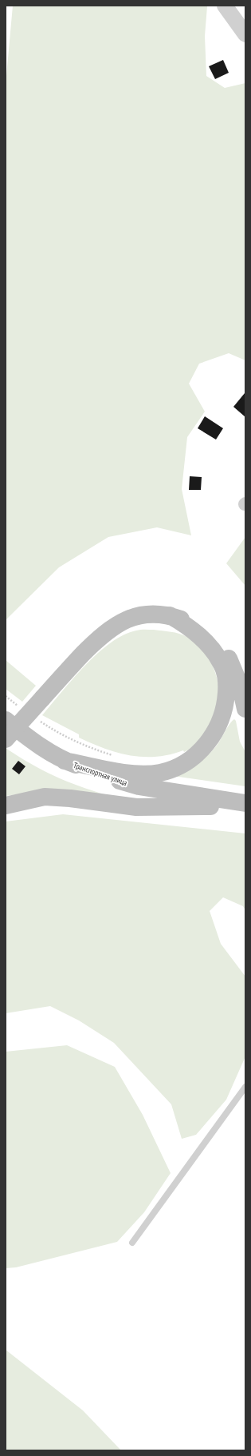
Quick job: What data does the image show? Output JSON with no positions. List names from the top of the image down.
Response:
{
  "streets": {
    "main road": ["Транспортная улица"]
  }
}
